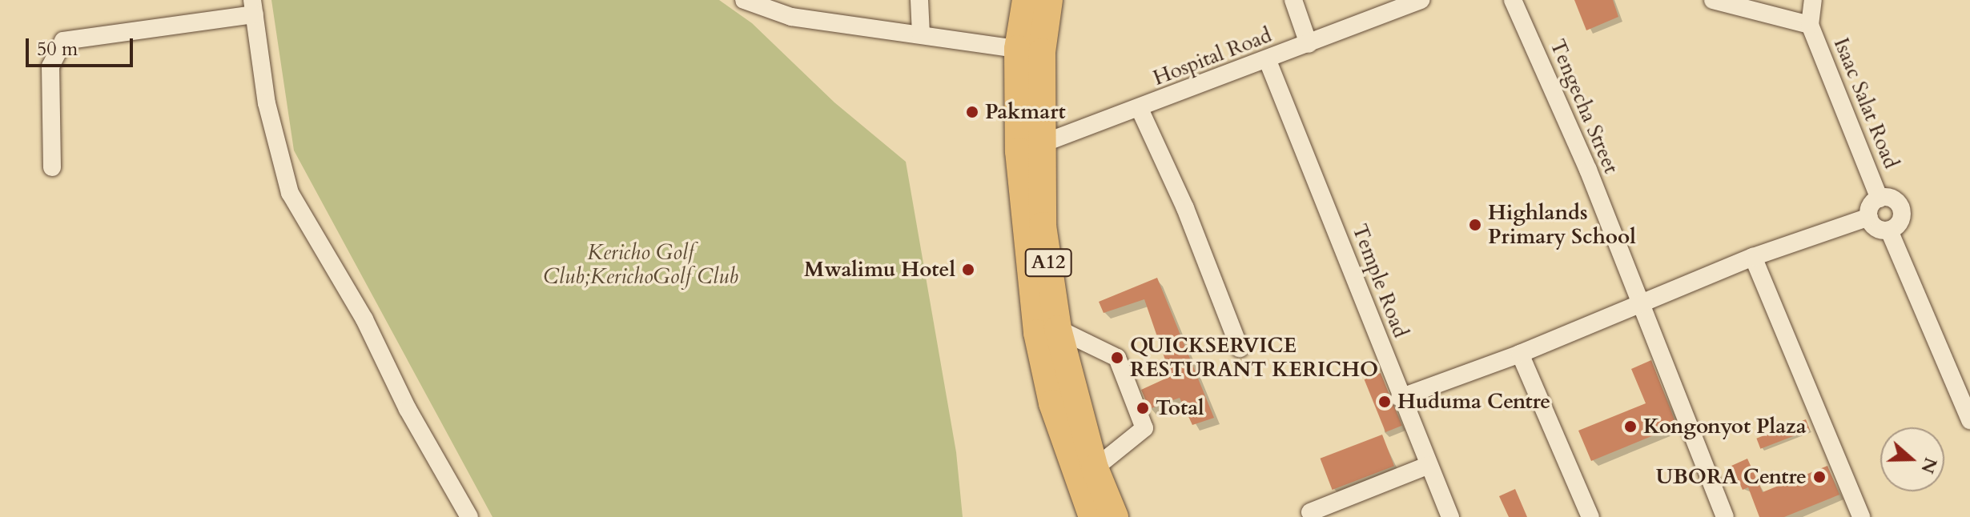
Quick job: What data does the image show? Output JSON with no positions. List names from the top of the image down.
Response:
{
  "streets": {
    "highway": ["A12"],
    "street": [
      "Hospital Road",
      "Isaac Salat Road",
      "Tengecha Street",
      "Temple Road"
    ]
  },
  "crossings": [
    ["Hospital Road", "A12"],
    ["Hospital Road", "Temple Road"]
  ],
  "parks": ["Kericho Golf Club;KerichoGolf Club"],
  "places": [
    "Pakmart",
    "Highlands Primary School",
    "Mwalimu Hotel",
    "QUICKSERVICE RESTURANT KERICHO",
    "Huduma Centre",
    "Total",
    "Kongonyot Plaza",
    "UBORA Centre"
  ],
  "scale_bar": "50 m",
  "north": "right"
}
